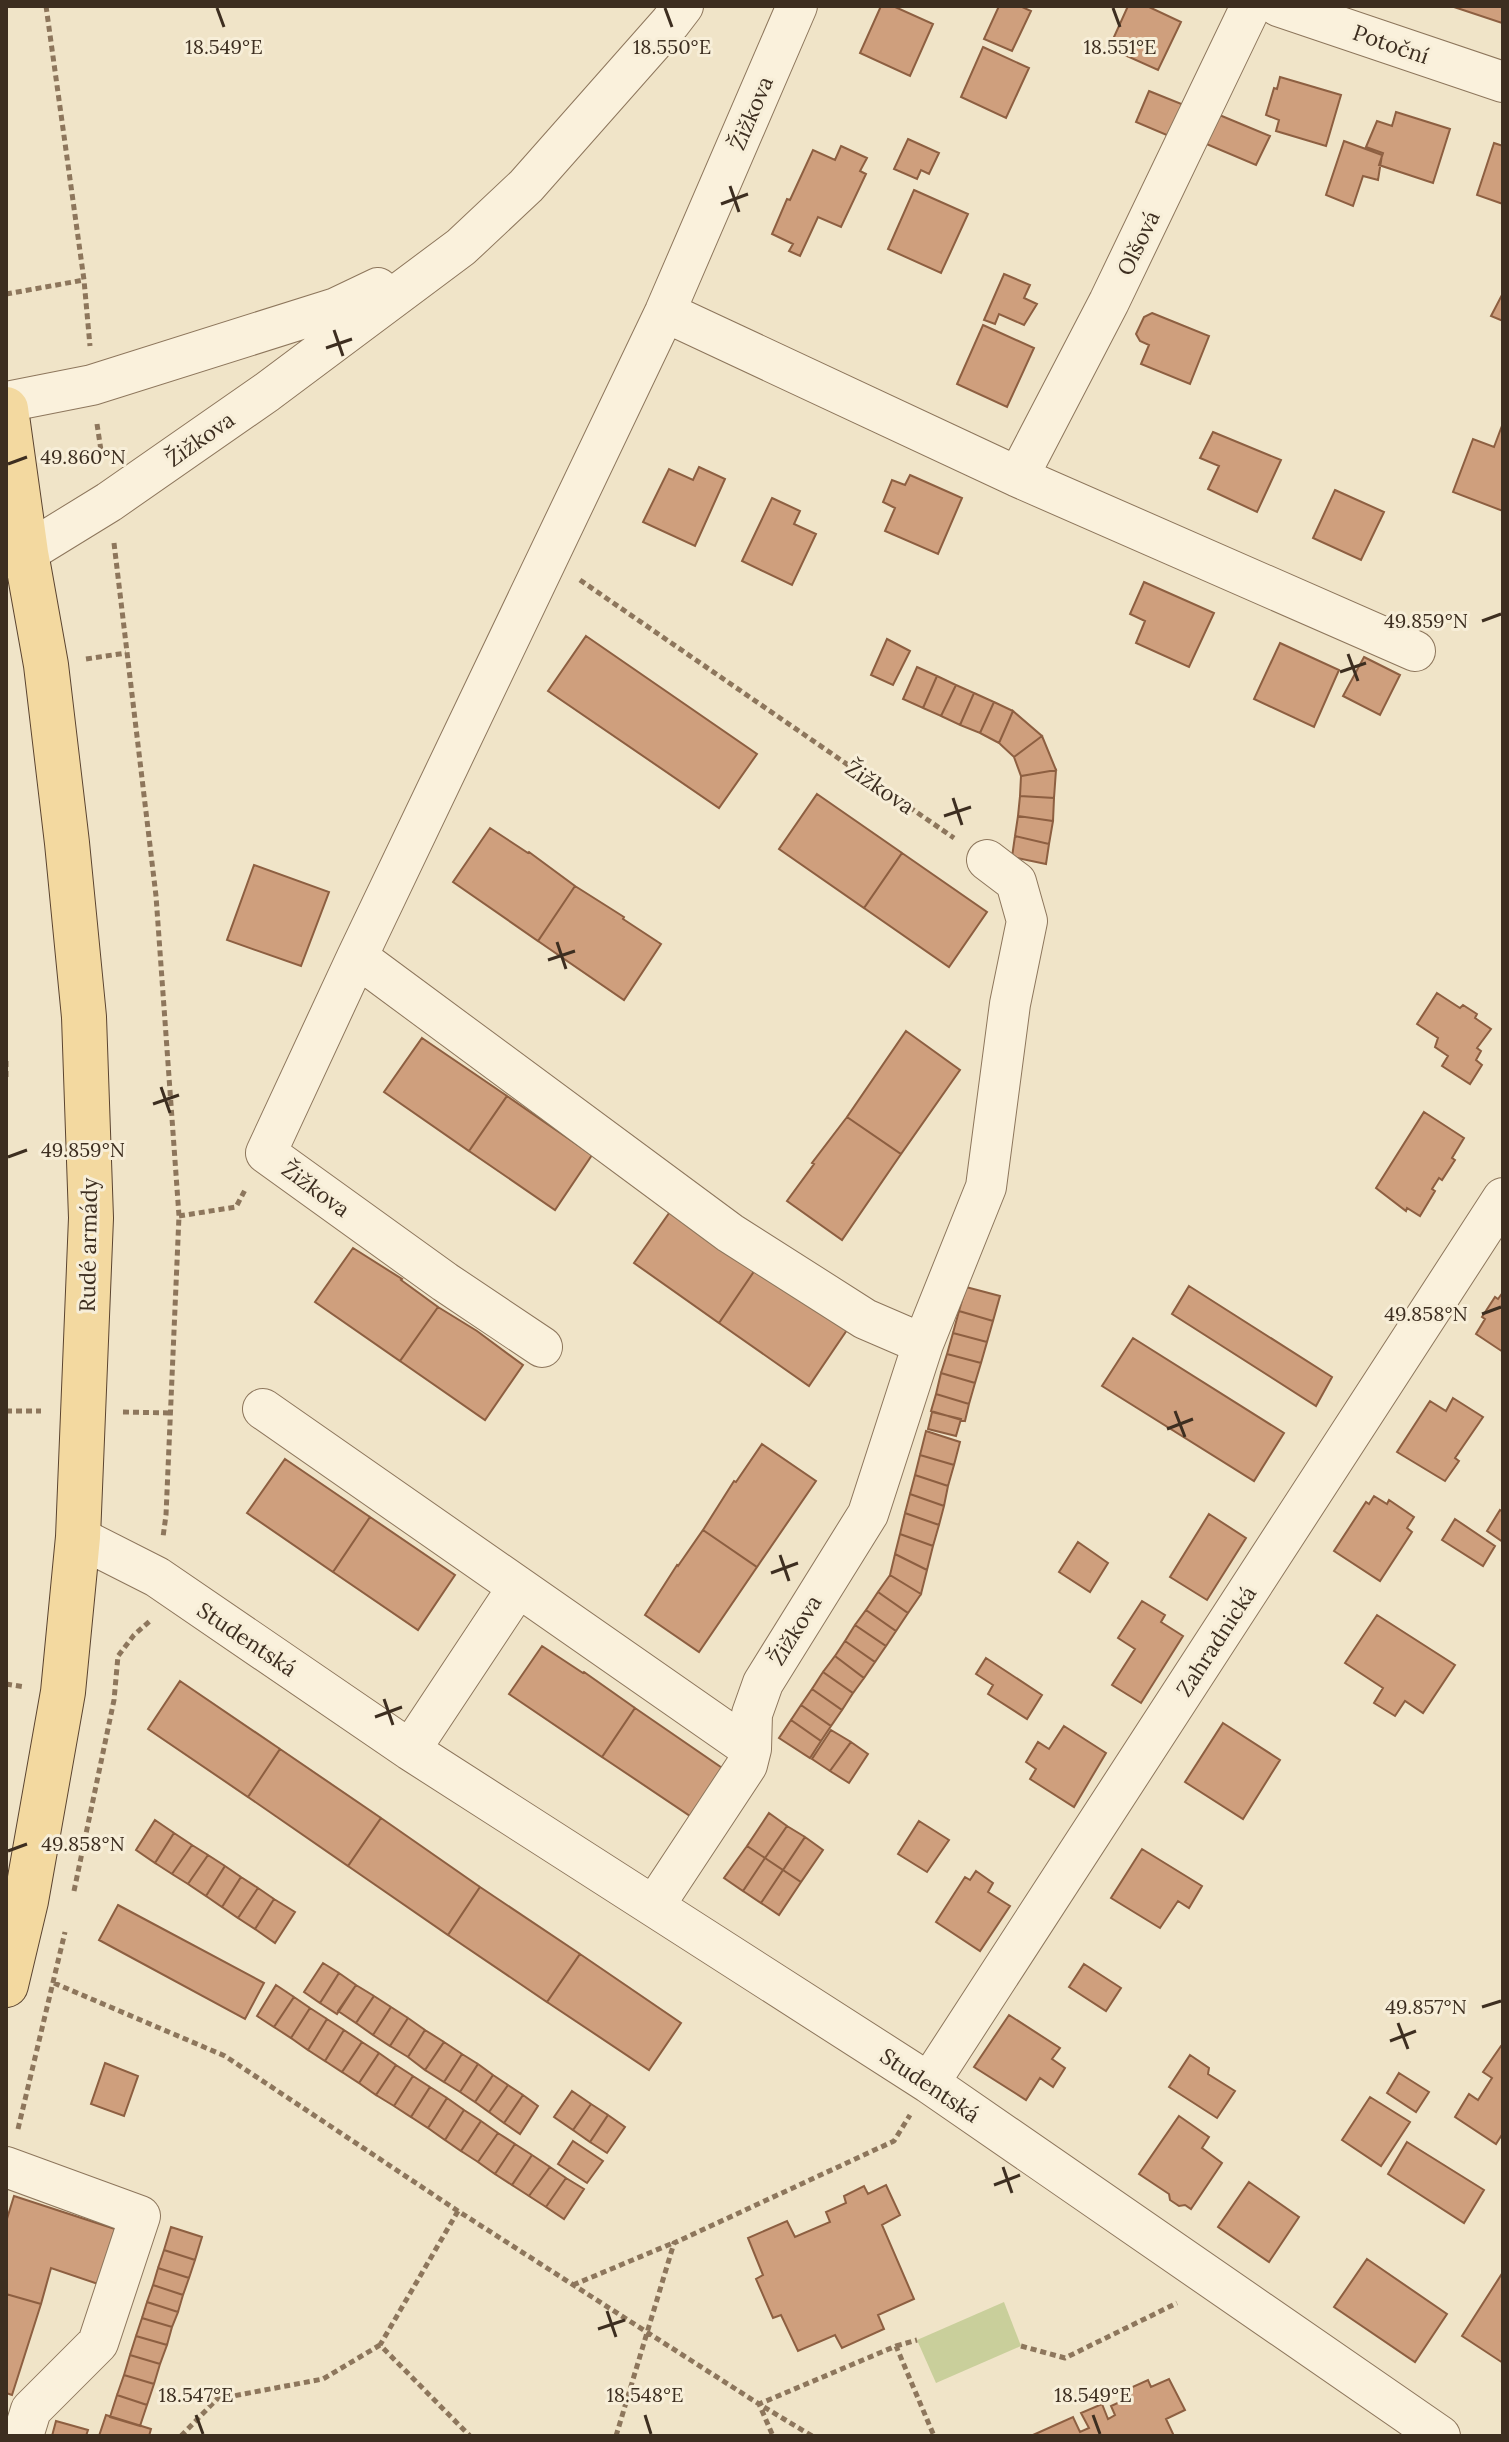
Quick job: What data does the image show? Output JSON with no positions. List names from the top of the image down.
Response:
{
  "streets": {
    "main road": ["Rudé armády"],
    "street": [
      "Potoční",
      "Žižkova",
      "Olšová",
      "Studentská",
      "Zahradnická"
    ]
  },
  "crossings": [
    ["Žižkova", "Rudé armády"],
    ["Žižkova", "Studentská"],
    ["Rudé armády", "Studentská"],
    ["Studentská", "Zahradnická"]
  ],
  "coordinates": [
    "18.549°E",
    "18.550°E",
    "18.551°E",
    "49.860°N",
    "49.859°N",
    "49.858°N",
    "49.857°N",
    "18.547°E",
    "18.548°E"
  ]
}
